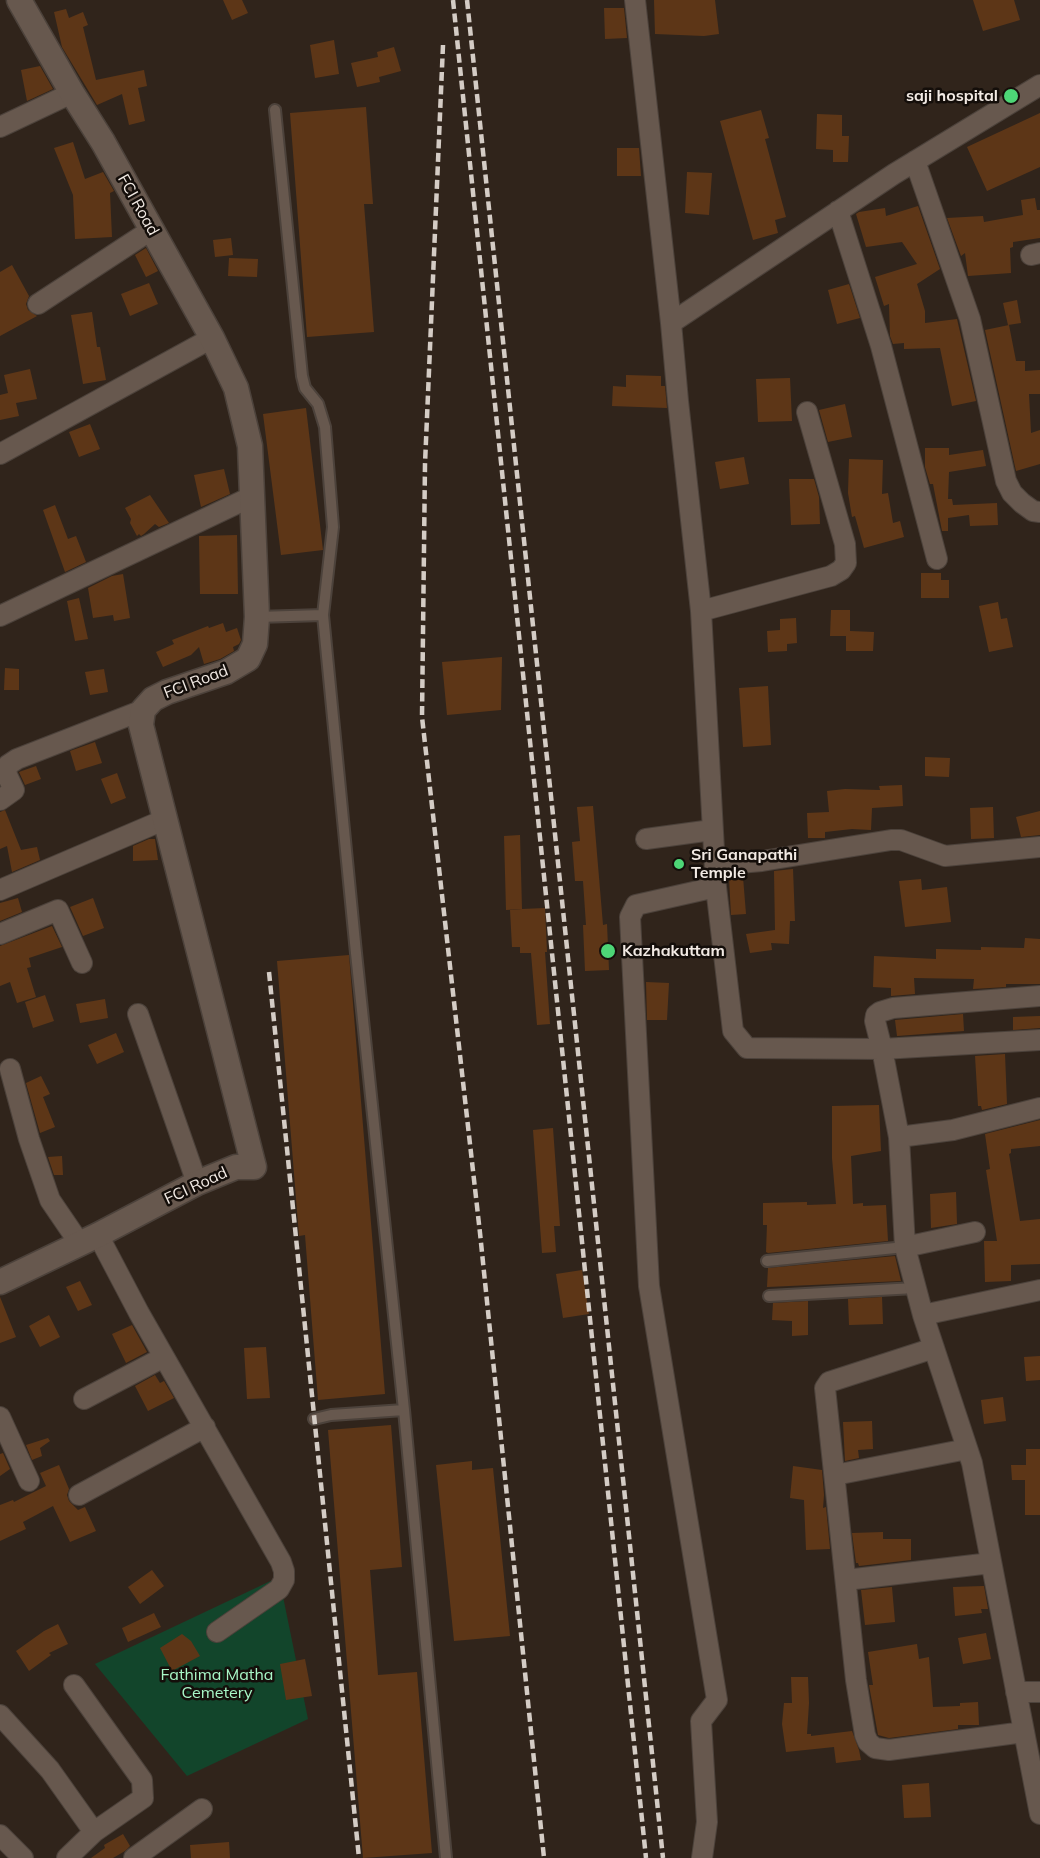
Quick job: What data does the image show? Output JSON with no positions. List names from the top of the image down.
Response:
{
  "streets": {
    "street": ["FCI Road"]
  },
  "parks": ["Fathima Matha Cemetery"],
  "places": ["saji hospital", "Sri Ganapathi Temple", "Kazhakuttam"]
}
